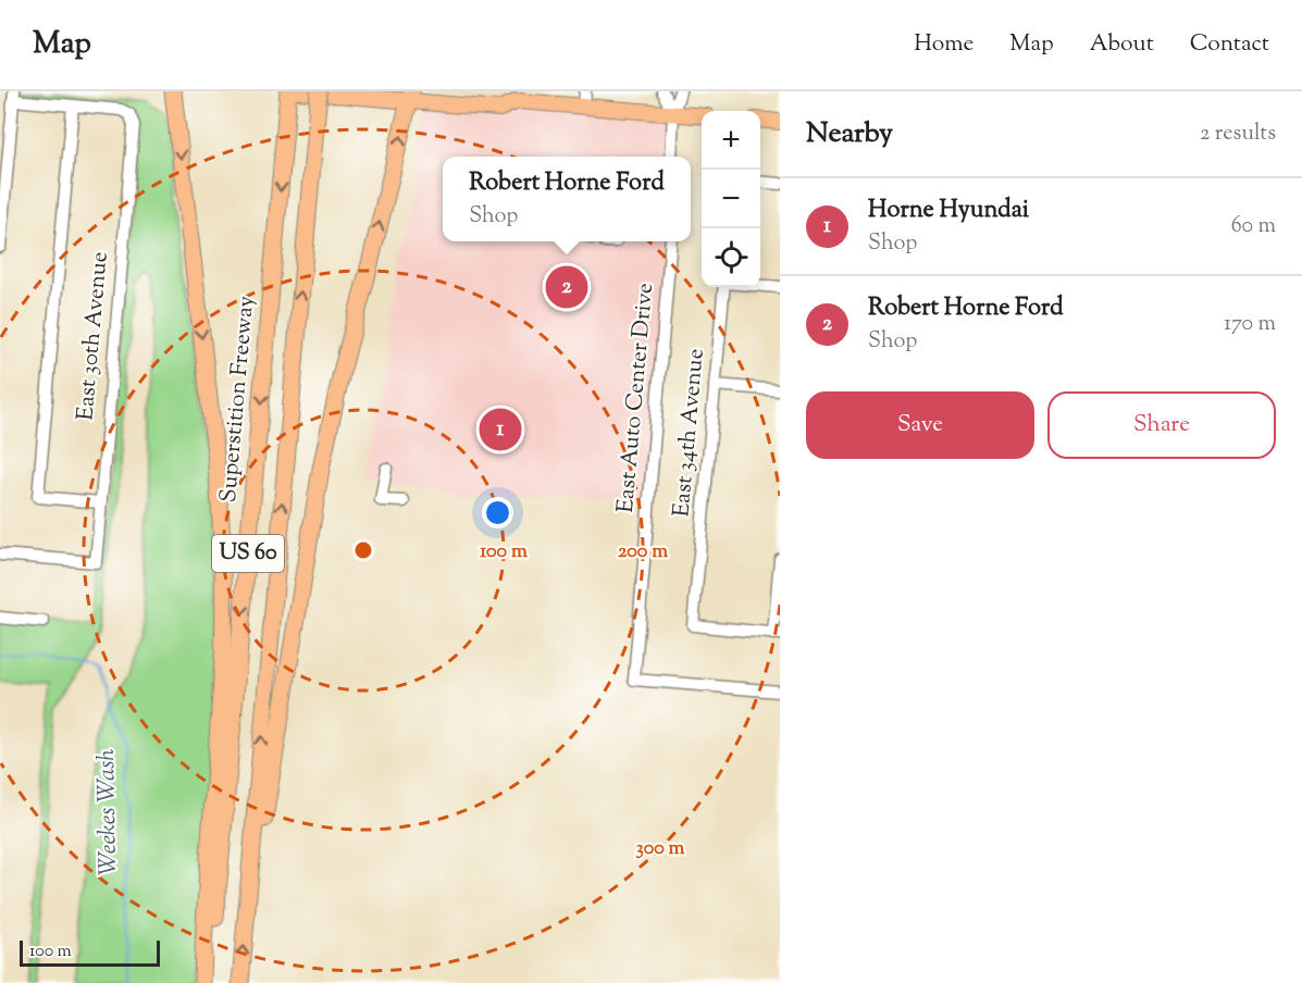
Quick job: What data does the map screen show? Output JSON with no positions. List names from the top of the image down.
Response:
{
  "streets": {
    "highway": ["Superstition Freeway", "US 60"],
    "street": ["East 30th Avenue", "East Auto Center Drive", "East 34th Avenue"]
  },
  "water": ["Weekes Wash"],
  "scale_bar": "100 m",
  "page": {
    "header": "Map",
    "nav": [
      "Home",
      "Map",
      "About",
      "Contact"
    ],
    "heading": ["Nearby", "2 results"],
    "map_buttons": ["+", "−"],
    "popup": ["Robert Horne Ford", "Shop"],
    "list": [
      {
        "mark": "1",
        "name": "Horne Hyundai",
        "note": "Shop",
        "value": "60 m"
      },
      {
        "mark": "2",
        "name": "Robert Horne Ford",
        "note": "Shop",
        "value": "170 m"
      }
    ],
    "pins": ["2", "1"],
    "buttons": ["Save", "Share"],
    "scale": "100 m"
  },
  "rings": ["100 m", "200 m", "300 m"]
}
